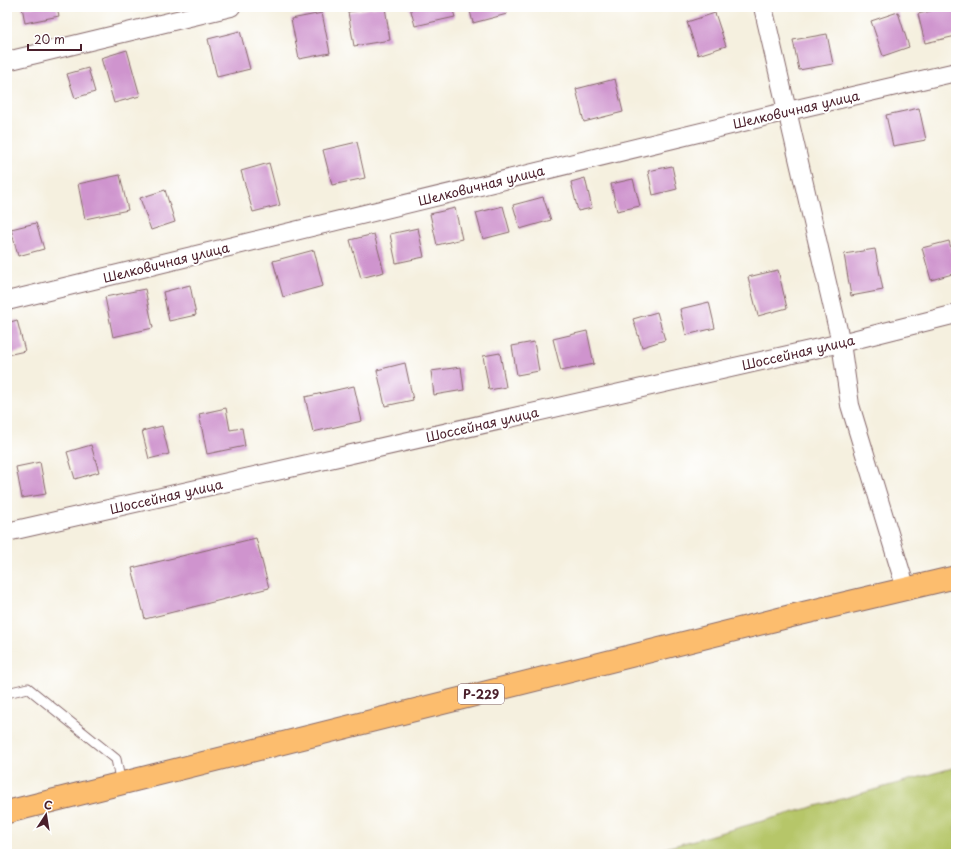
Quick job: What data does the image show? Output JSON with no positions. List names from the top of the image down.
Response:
{
  "streets": {
    "main road": ["Р-229"],
    "street": ["Шелковичная улица", "Шоссейная улица"]
  },
  "scale_bar": "20 m",
  "north": "top"
}
